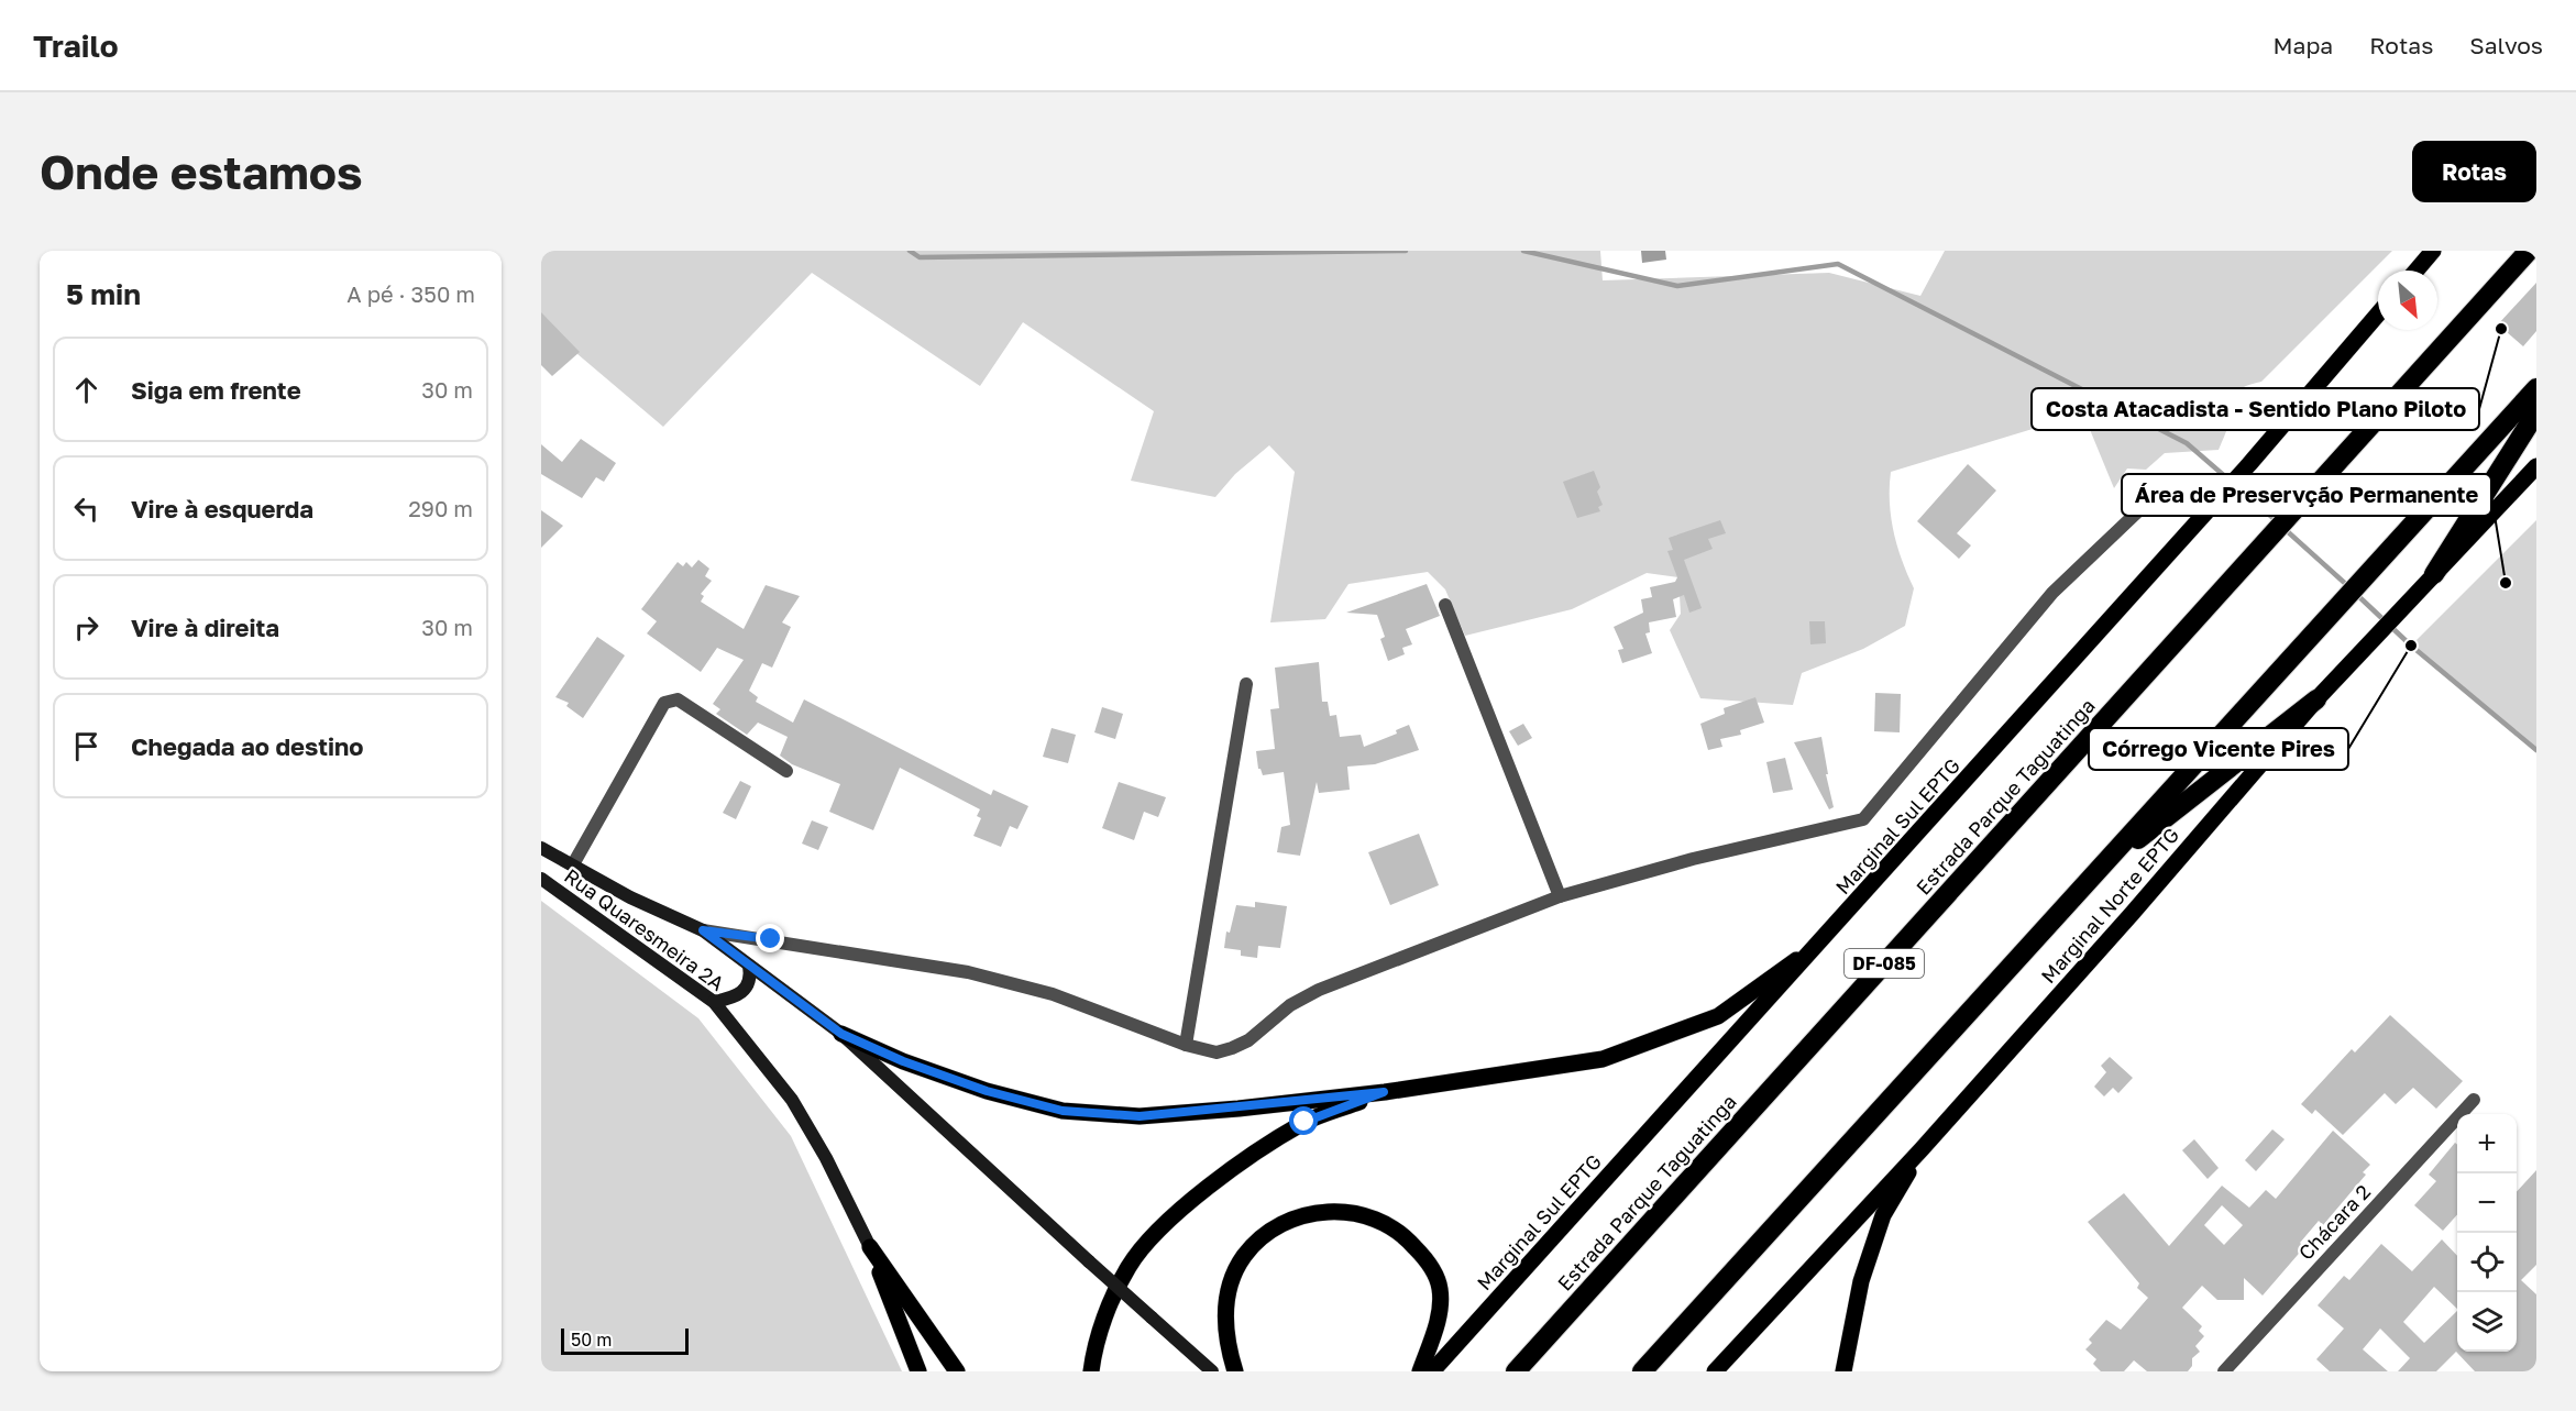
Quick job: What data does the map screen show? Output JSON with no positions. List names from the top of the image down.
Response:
{
  "streets": {
    "highway": ["Estrada Parque Taguatinga", "DF-085"],
    "main road": ["Marginal Sul EPTG", "Marginal Norte EPTG", "Rua Quaresmeira 2A"],
    "street": ["Chácara 2"]
  },
  "places": ["Costa Atacadista - Sentido Plano Piloto", "Área de Preservção Permanente", "Córrego Vicente Pires"],
  "scale_bar": "50 m",
  "north": "bottom right",
  "page": {
    "header": "Trailo",
    "nav": ["Mapa", "Rotas", "Salvos"],
    "buttons": "Rotas",
    "title": "Onde estamos",
    "heading": ["5 min", "A pé · 350 m"],
    "list": [
      ["Siga em frente", "30 m"],
      ["Vire à esquerda", "290 m"],
      ["Vire à direita", "30 m"],
      "Chegada ao destino"
    ],
    "map_buttons": ["+", "−"],
    "scale": "50 m"
  }
}
